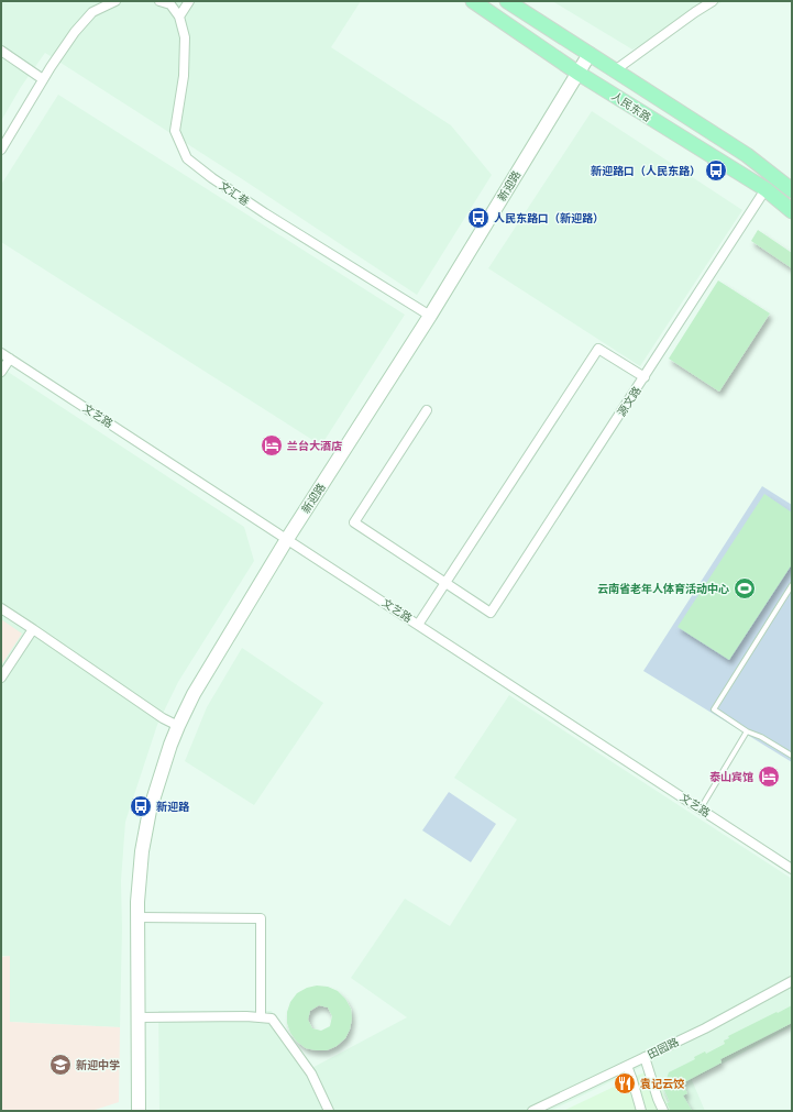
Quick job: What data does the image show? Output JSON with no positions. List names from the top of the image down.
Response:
{
  "streets": {
    "main road": ["人民东路"],
    "street": [
      "新迎路",
      "文汇巷",
      "源文路",
      "文艺路",
      "田园路"
    ]
  },
  "crossings": [
    ["人民东路", "新迎路"],
    ["人民东路", "源文路"],
    ["新迎路", "文汇巷"],
    ["新迎路", "文艺路"]
  ],
  "places": {
    "bus stop": ["新迎路口（人民东路）", "人民东路口（新迎路）", "新迎路"],
    "hotel": ["兰台大酒店", "泰山宾馆"],
    "sports": ["云南省老年人体育活动中心"],
    "school or university": ["新迎中学"],
    "restaurant": ["袁记云饺"]
  }
}
